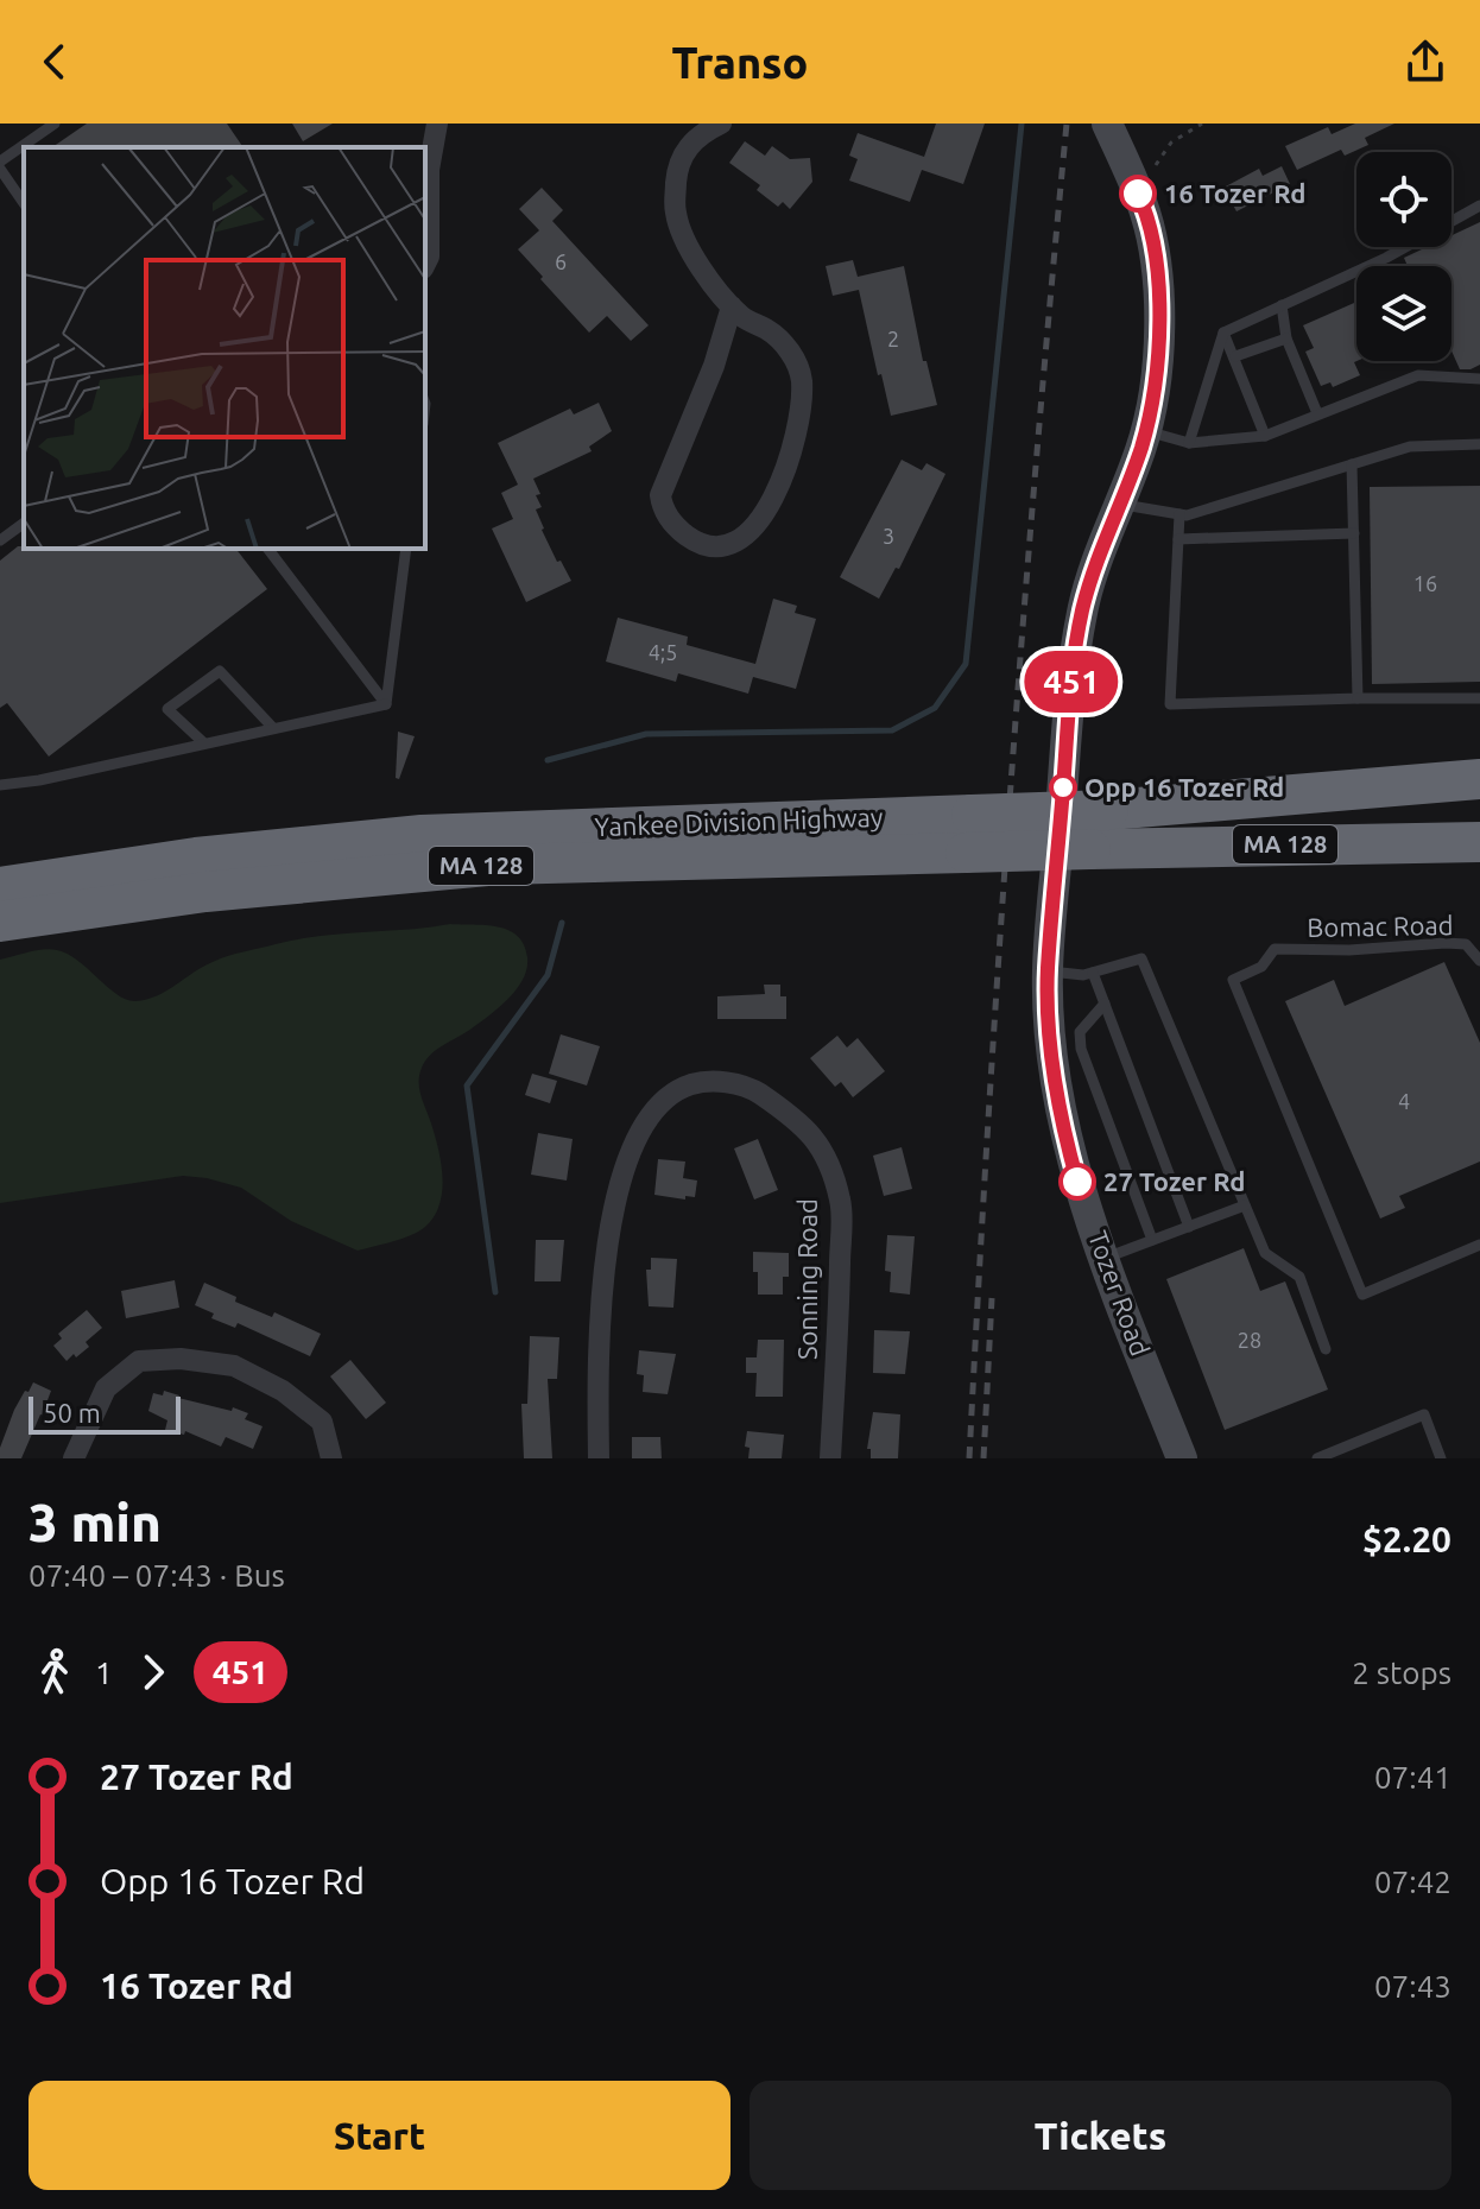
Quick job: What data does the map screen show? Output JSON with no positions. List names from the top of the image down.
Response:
{
  "streets": {
    "highway": ["Yankee Division Highway", "MA 128"],
    "main road": ["Tozer Road"],
    "street": ["Sonning Road"],
    "lane": ["Bomac Road"]
  },
  "places": ["16 Tozer Rd", "Opp 16 Tozer Rd", "27 Tozer Rd"],
  "lines": ["bus line 451"],
  "house_numbers": [
    "6",
    "2",
    "3",
    "16",
    "4;5",
    "4",
    "28"
  ],
  "scale_bar": "50 m",
  "page": {
    "header": "Transo",
    "on_map": "451",
    "scale": "50 m",
    "heading": ["3 min", "07:40 – 07:43 · Bus", "$2.20"],
    "legs": ["1", "451", "2 stops"],
    "list": [
      {
        "name": "27 Tozer Rd",
        "value": "07:41"
      },
      {
        "name": "Opp 16 Tozer Rd",
        "value": "07:42"
      },
      {
        "name": "16 Tozer Rd",
        "value": "07:43"
      }
    ],
    "buttons": ["Start", "Tickets"]
  }
}
